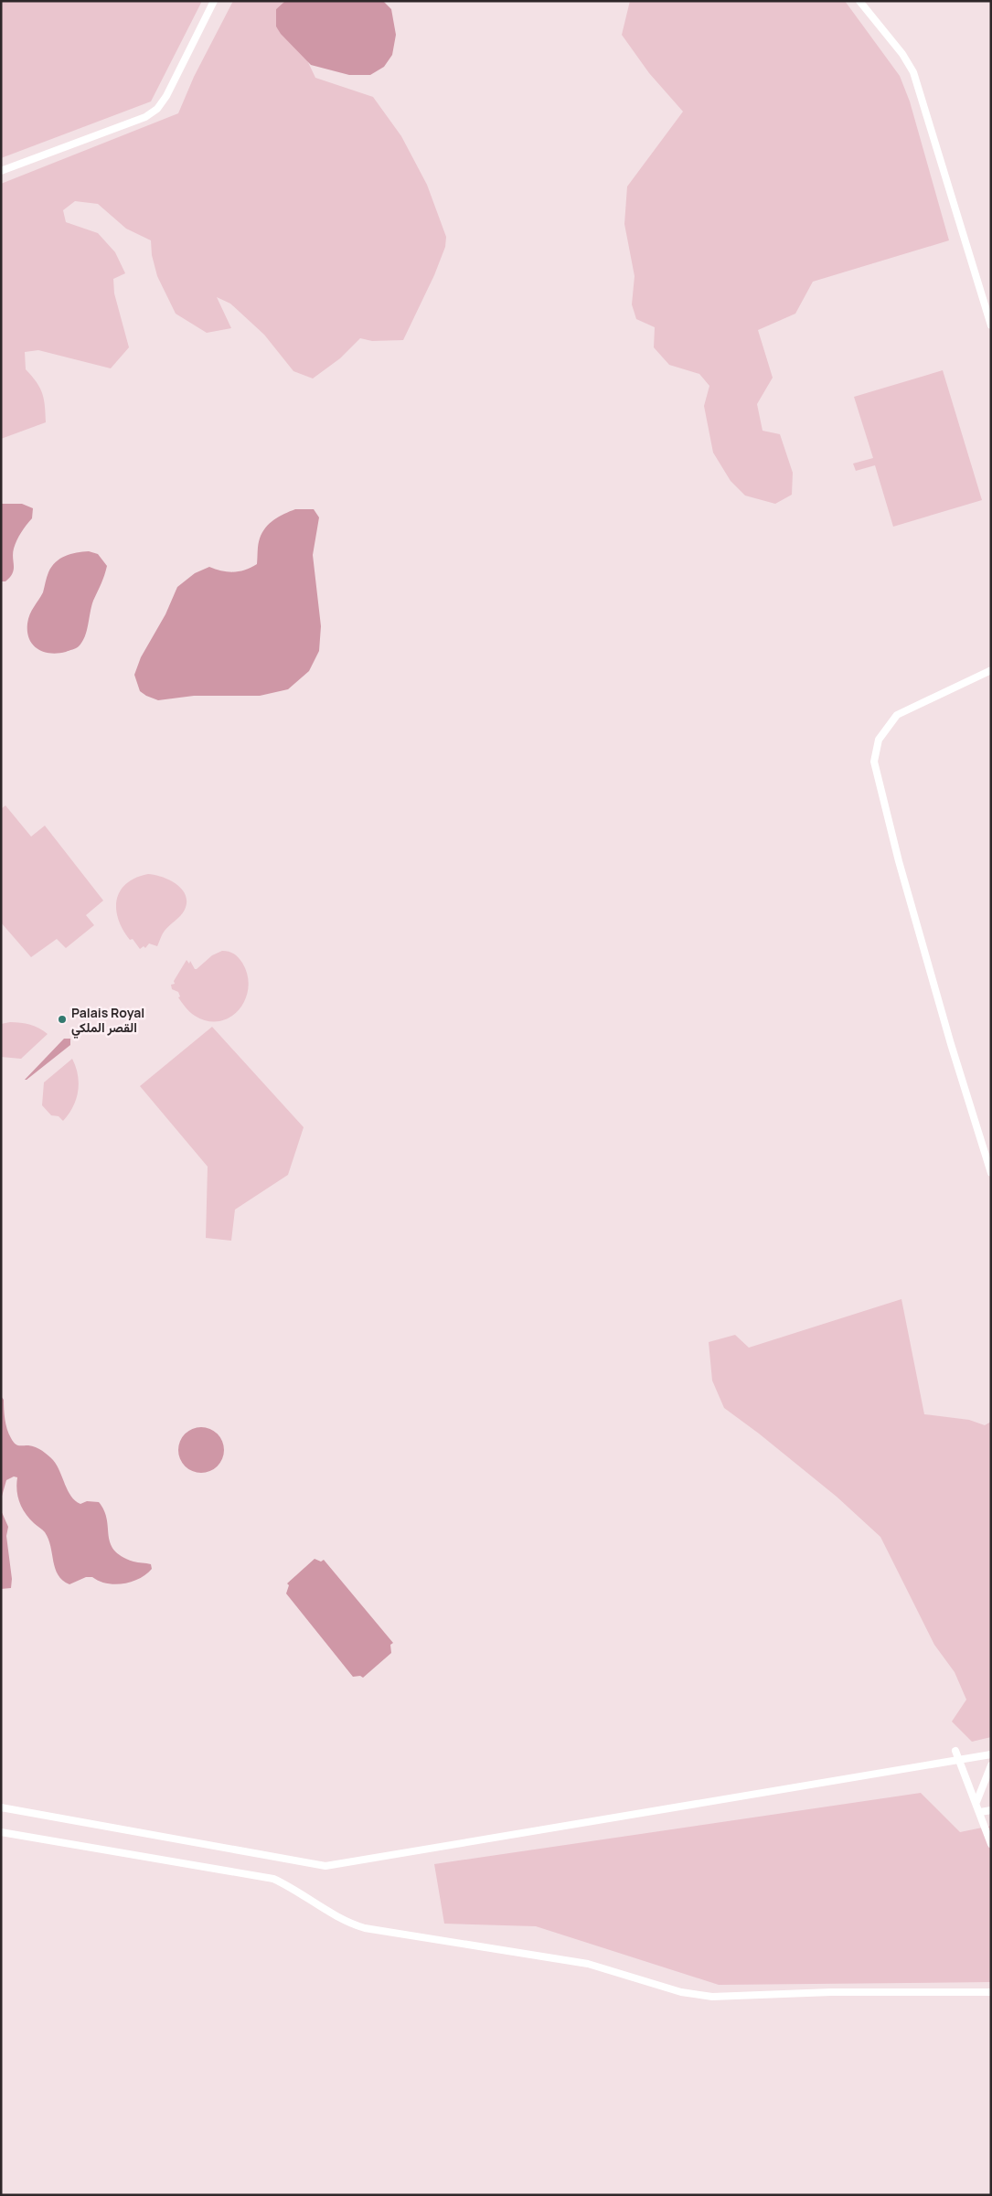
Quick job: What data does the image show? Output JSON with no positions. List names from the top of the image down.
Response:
{
  "places": ["Palais Royal القصر الملكي"]
}
